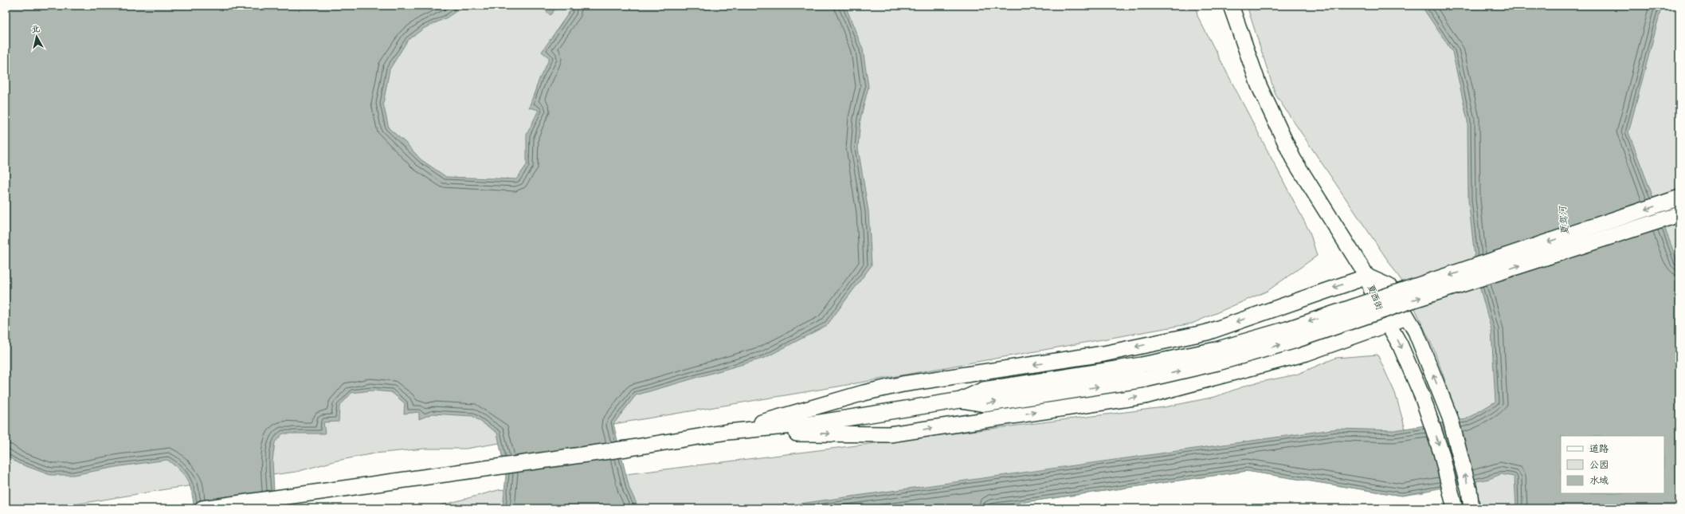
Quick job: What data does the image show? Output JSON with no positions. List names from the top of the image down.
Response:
{
  "streets": {
    "street": ["夏西街"]
  },
  "water": ["夏驾河"],
  "legend": ["道路", "公园", "水域"],
  "north": "top"
}
